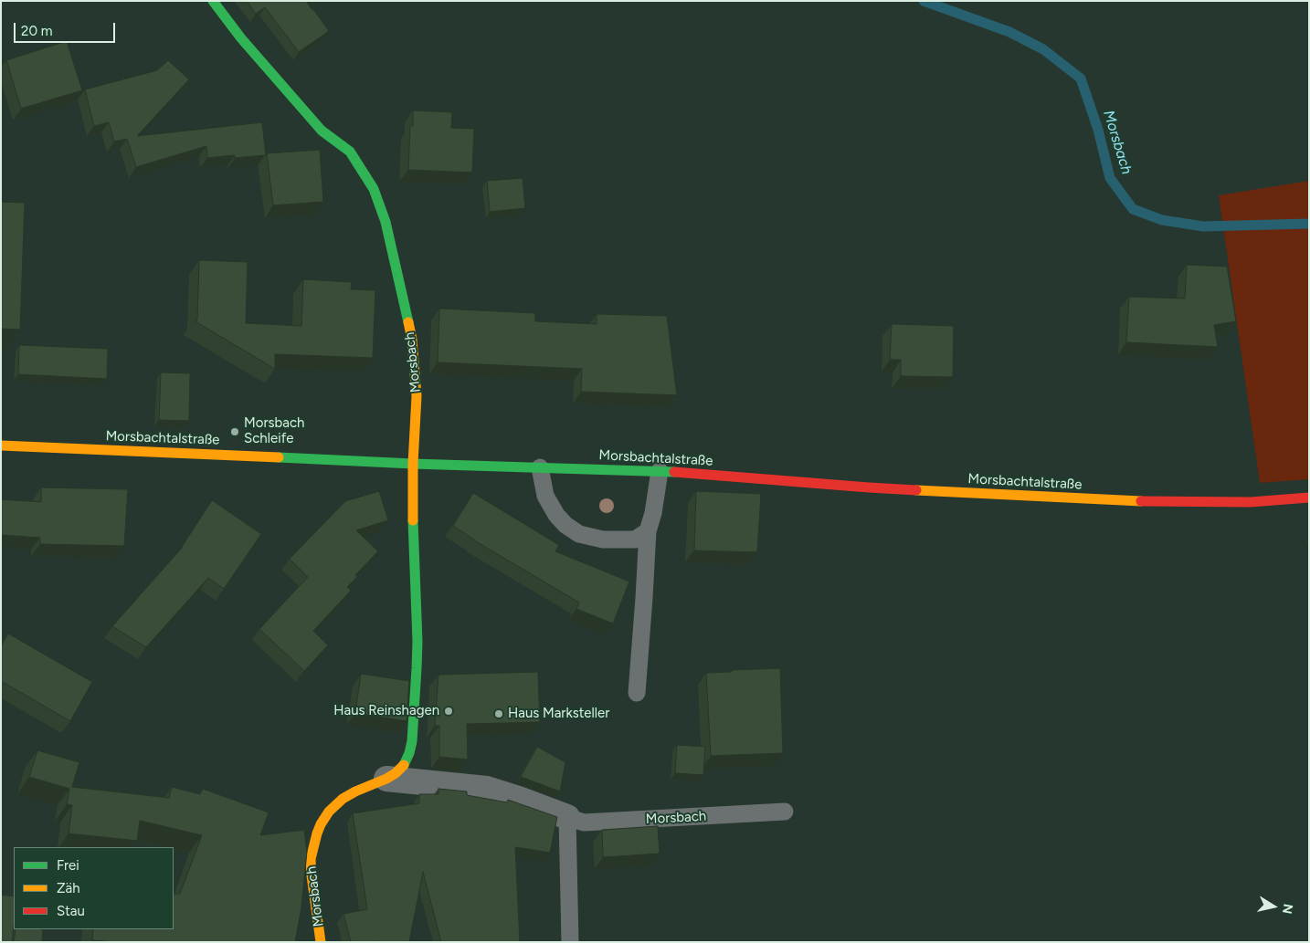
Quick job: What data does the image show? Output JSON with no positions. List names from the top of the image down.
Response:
{
  "streets": {
    "main road": ["Morsbach", "Morsbachtalstraße"]
  },
  "crossings": [
    ["Morsbach", "Morsbachtalstraße"]
  ],
  "water": ["Morsbach"],
  "places": ["Morsbach Schleife", "Haus Reinshagen", "Haus Marksteller"],
  "legend": ["Frei", "Zäh", "Stau"],
  "scale_bar": "20 m",
  "north": "right"
}
